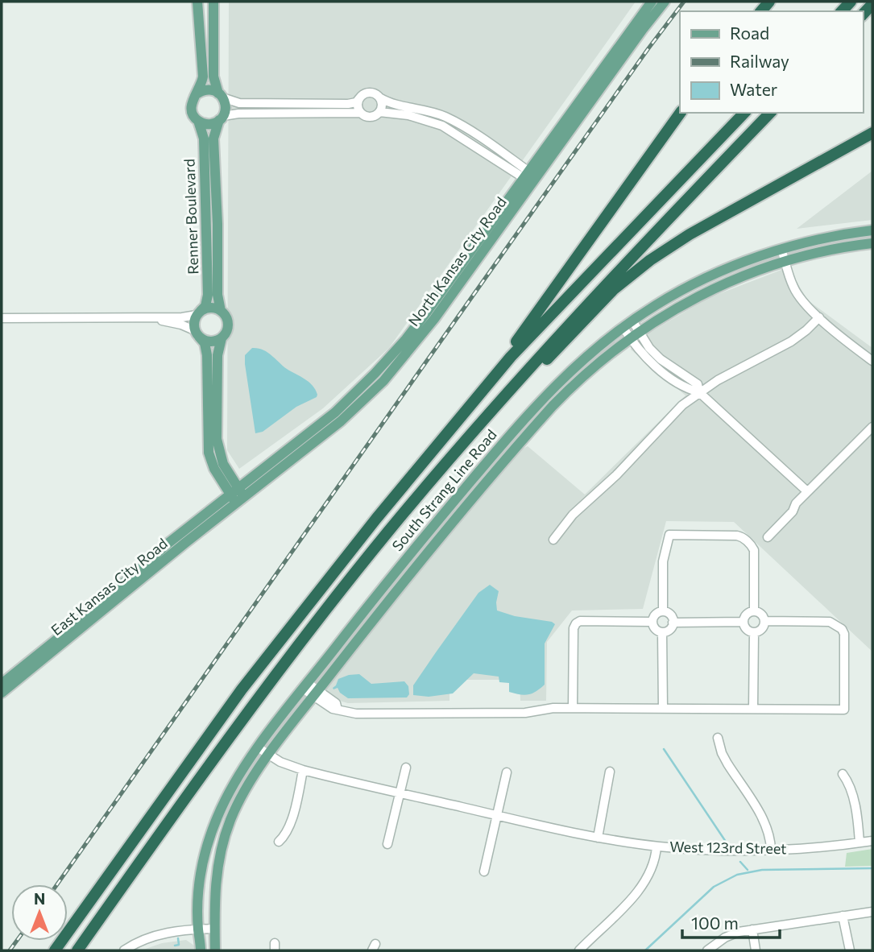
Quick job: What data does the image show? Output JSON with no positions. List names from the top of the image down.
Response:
{
  "streets": {
    "main road": [
      "Renner Boulevard",
      "North Kansas City Road",
      "South Strang Line Road",
      "East Kansas City Road"
    ],
    "street": ["West 123rd Street"]
  },
  "crossings": [
    ["North Kansas City Road", "East Kansas City Road"],
    ["South Strang Line Road", "West 123rd Street"]
  ],
  "legend": ["Road", "Railway", "Water"],
  "scale_bar": "100 m",
  "north": "top"
}
